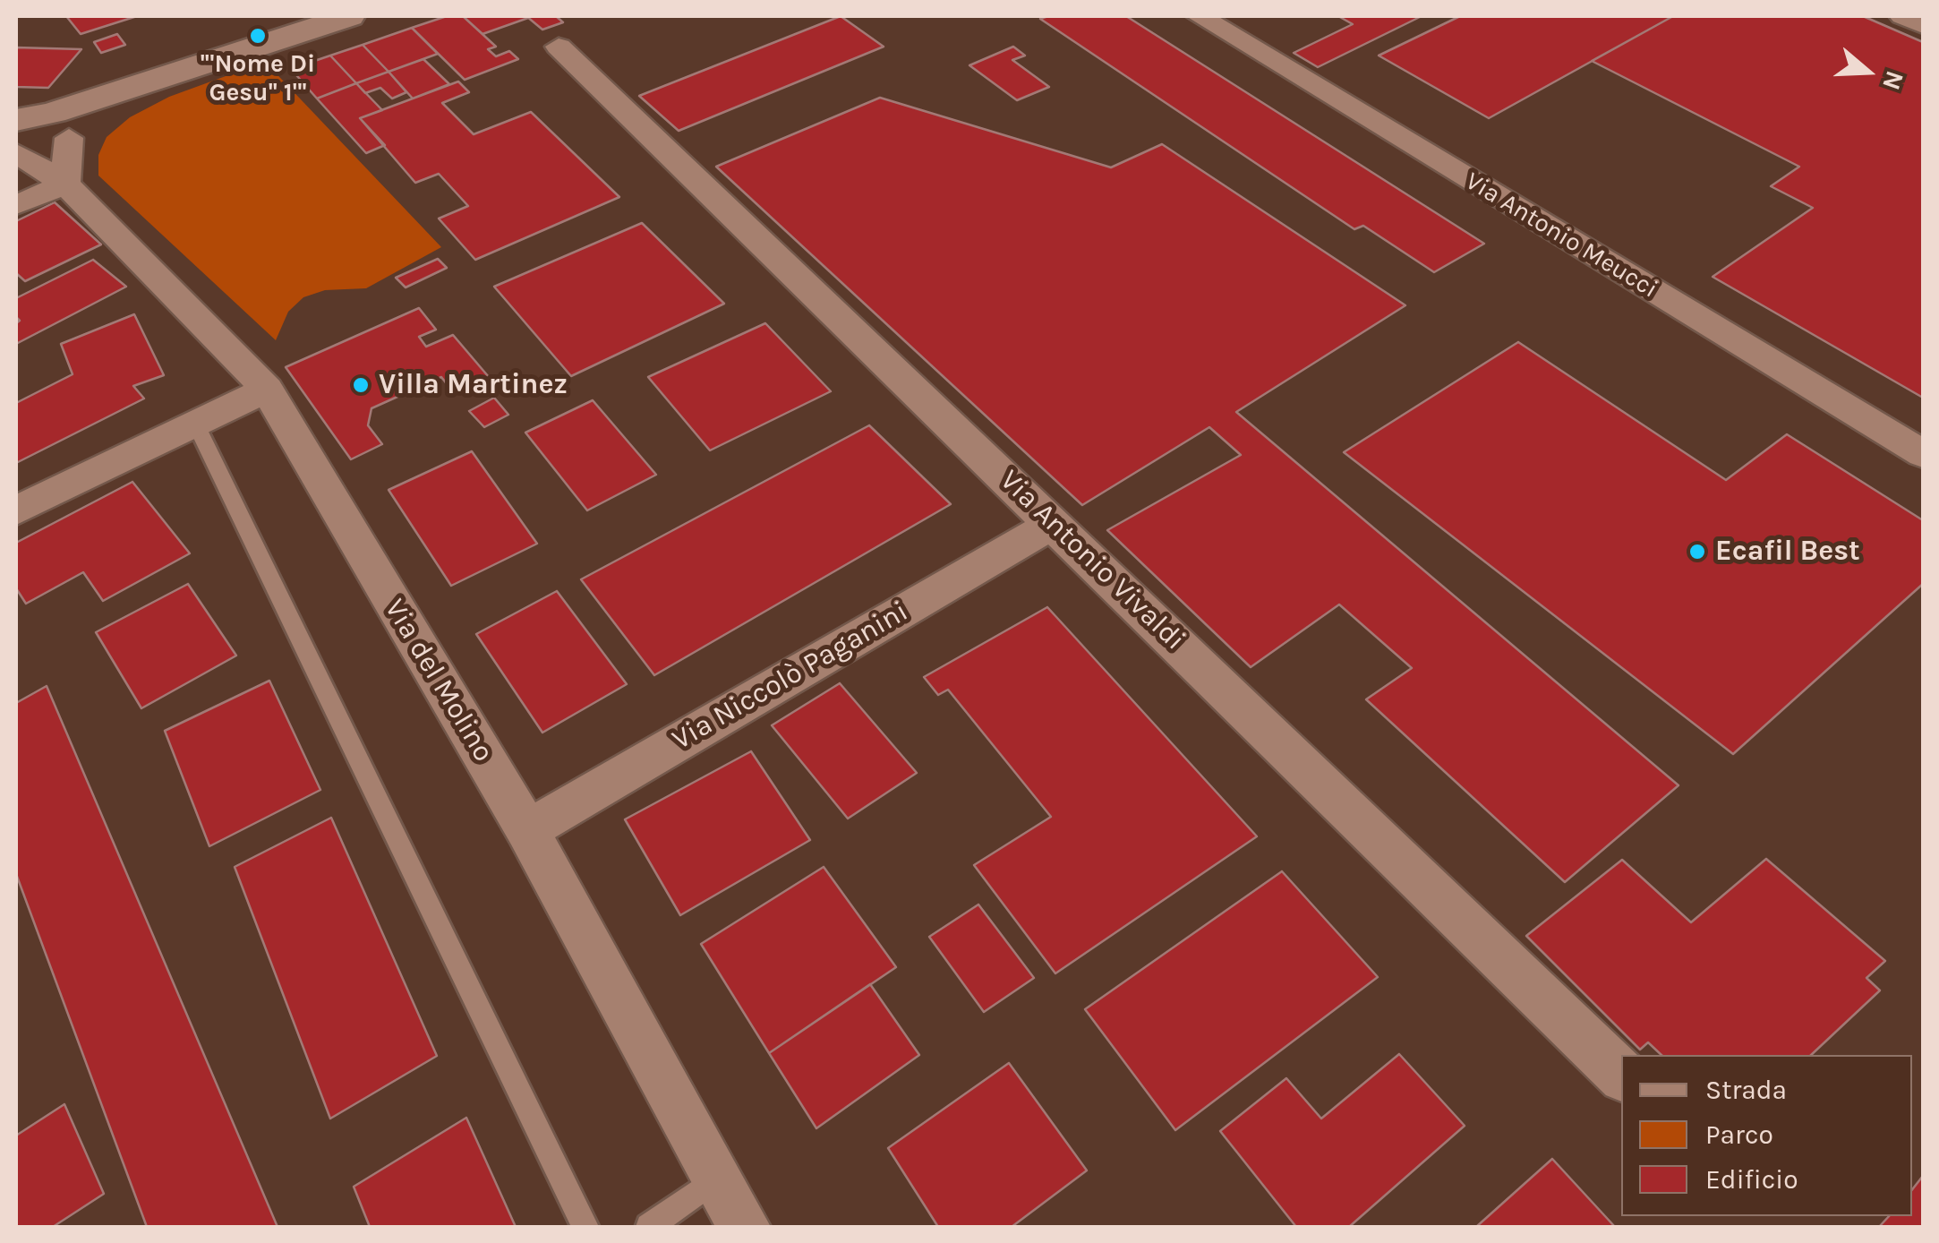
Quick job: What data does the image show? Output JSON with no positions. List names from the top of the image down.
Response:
{
  "streets": {
    "street": [
      "Via Antonio Meucci",
      "Via Antonio Vivaldi",
      "Via Niccolò Paganini",
      "Via del Molino"
    ]
  },
  "crossings": [
    ["Via Antonio Vivaldi", "Via Niccolò Paganini"],
    ["Via Niccolò Paganini", "Via del Molino"]
  ],
  "places": ["'\"Nome Di Gesu'' 1\"'", "Villa Martinez", "Ecafil Best"],
  "legend": ["Strada", "Parco", "Edificio"],
  "north": "right"
}
